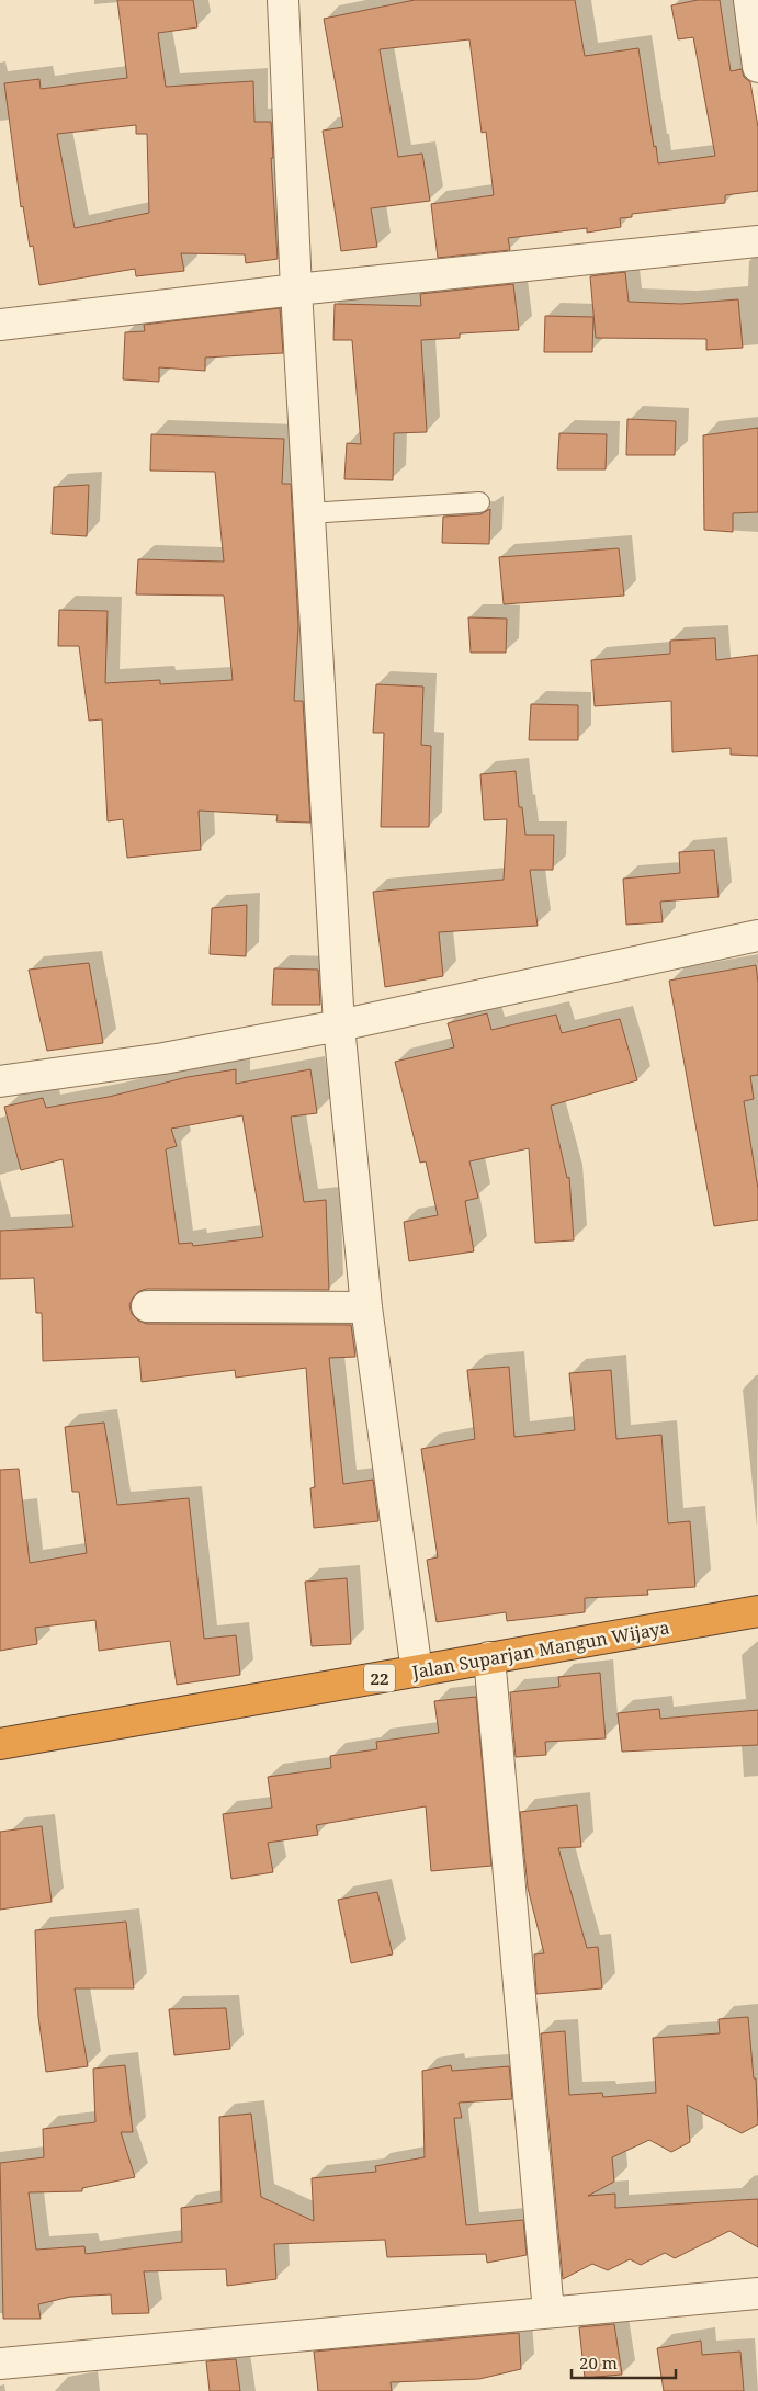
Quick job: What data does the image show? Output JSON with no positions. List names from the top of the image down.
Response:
{
  "streets": {
    "highway": ["Jalan Suparjan Mangun Wijaya", "22"]
  },
  "scale_bar": "20 m"
}
